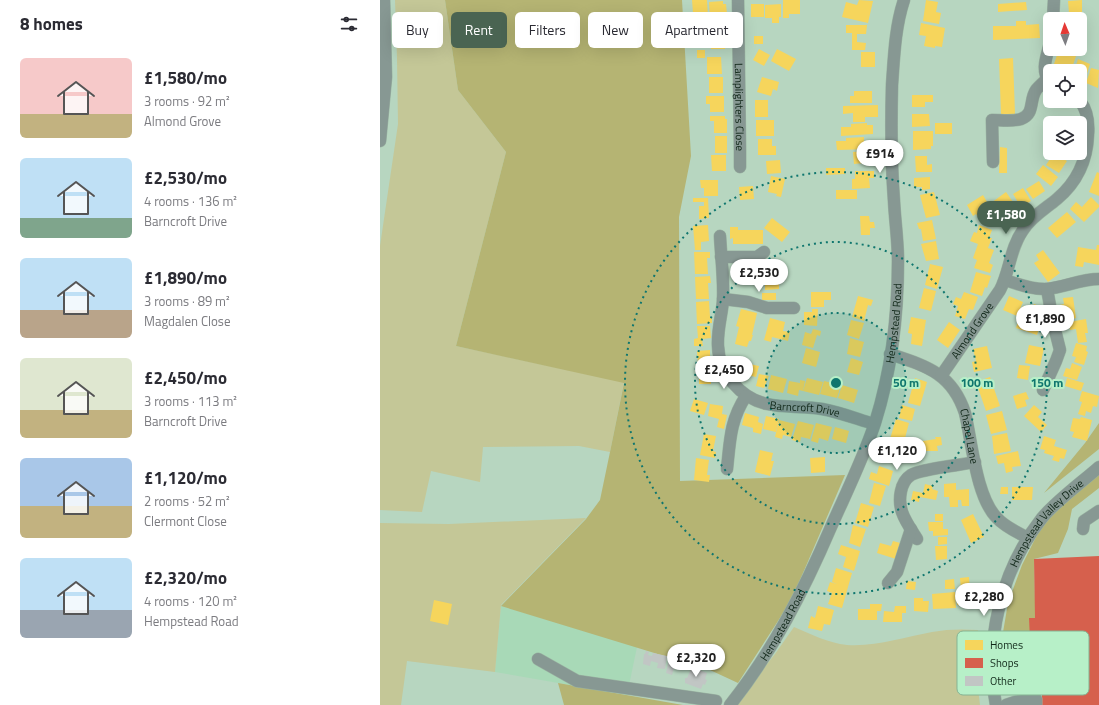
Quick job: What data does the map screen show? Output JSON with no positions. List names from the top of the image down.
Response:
{
  "streets": {
    "street": [
      "Lamplighters Close",
      "Hempstead Road",
      "Almond Grove",
      "Barncroft Drive",
      "Chapel Lane",
      "Hempstead Valley Drive"
    ]
  },
  "crossings": [
    ["Hempstead Road", "Barncroft Drive"],
    ["Hempstead Road", "Chapel Lane"],
    ["Almond Grove", "Chapel Lane"],
    ["Chapel Lane", "Hempstead Valley Drive"]
  ],
  "legend": ["Homes", "Shops", "Other"],
  "north": "top",
  "page": {
    "heading": "8 homes",
    "chip": [
      "Buy",
      "Rent",
      "Filters",
      "New",
      "Apartment"
    ],
    "list": [
      {
        "name": "£1,580/mo",
        "note": "3 rooms · 92 m² · Almond Grove"
      },
      {
        "name": "£2,530/mo",
        "note": "4 rooms · 136 m² · Barncroft Drive"
      },
      {
        "name": "£1,890/mo",
        "note": "3 rooms · 89 m² · Magdalen Close"
      },
      {
        "name": "£2,450/mo",
        "note": "3 rooms · 113 m² · Barncroft Drive"
      },
      {
        "name": "£1,120/mo",
        "note": "2 rooms · 52 m² · Clermont Close"
      },
      {
        "name": "£2,320/mo",
        "note": "4 rooms · 120 m² · Hempstead Road"
      }
    ],
    "price": [
      "£914",
      "£1,580",
      "£2,530",
      "£1,890",
      "£2,450",
      "£1,120",
      "£2,280",
      "£2,320"
    ]
  },
  "rings": ["50 m", "100 m", "150 m"]
}
